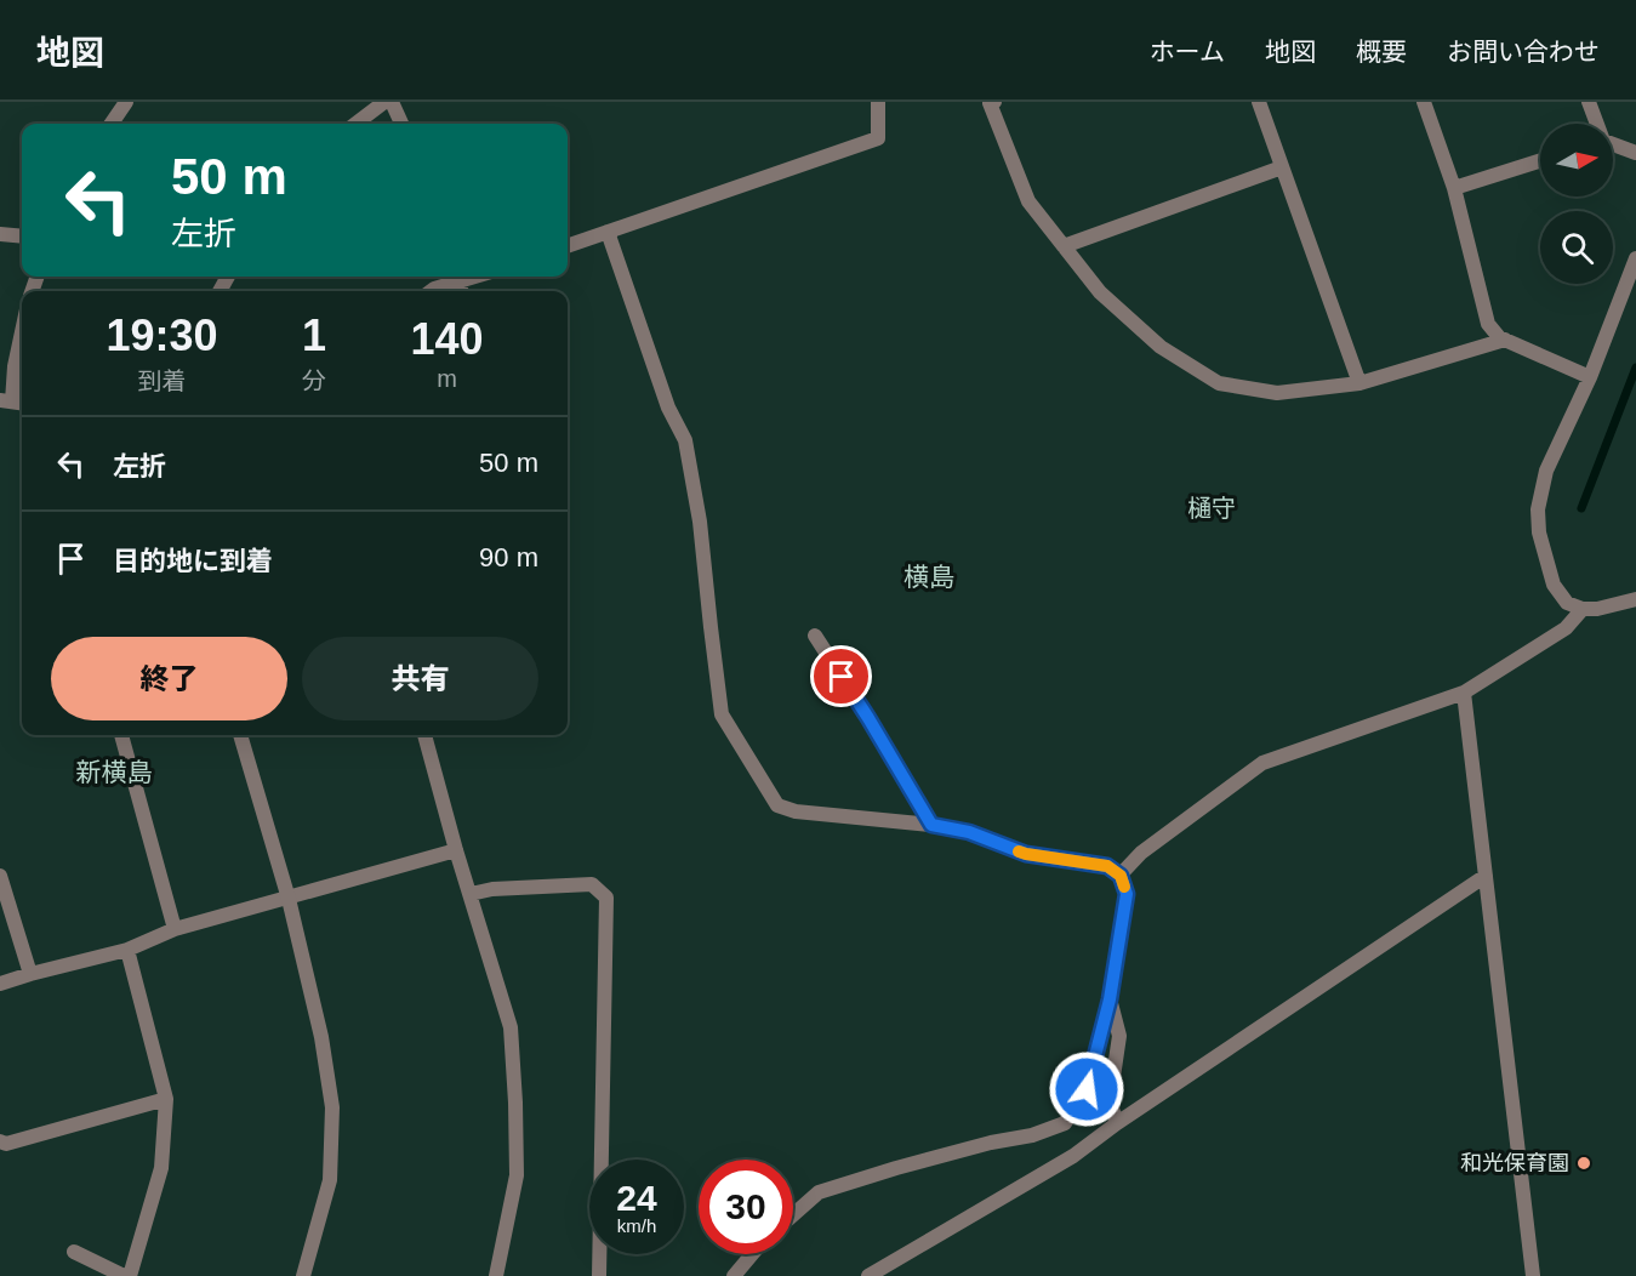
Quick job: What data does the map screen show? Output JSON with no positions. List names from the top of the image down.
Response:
{
  "districts": ["樋守", "横島", "新横島"],
  "places": ["和光保育園"],
  "north": "right",
  "page": {
    "header": "地図",
    "nav": [
      "ホーム",
      "地図",
      "概要",
      "お問い合わせ"
    ],
    "turn": ["50 m", "左折"],
    "eta": [
      "19:30",
      "到着",
      "1",
      "分",
      "140",
      "m"
    ],
    "list": [
      {
        "name": "左折",
        "value": "50 m"
      },
      {
        "name": "目的地に到着",
        "value": "90 m"
      }
    ],
    "buttons": ["終了", "共有"],
    "speed": "24 km/h",
    "limit": "30"
  }
}
